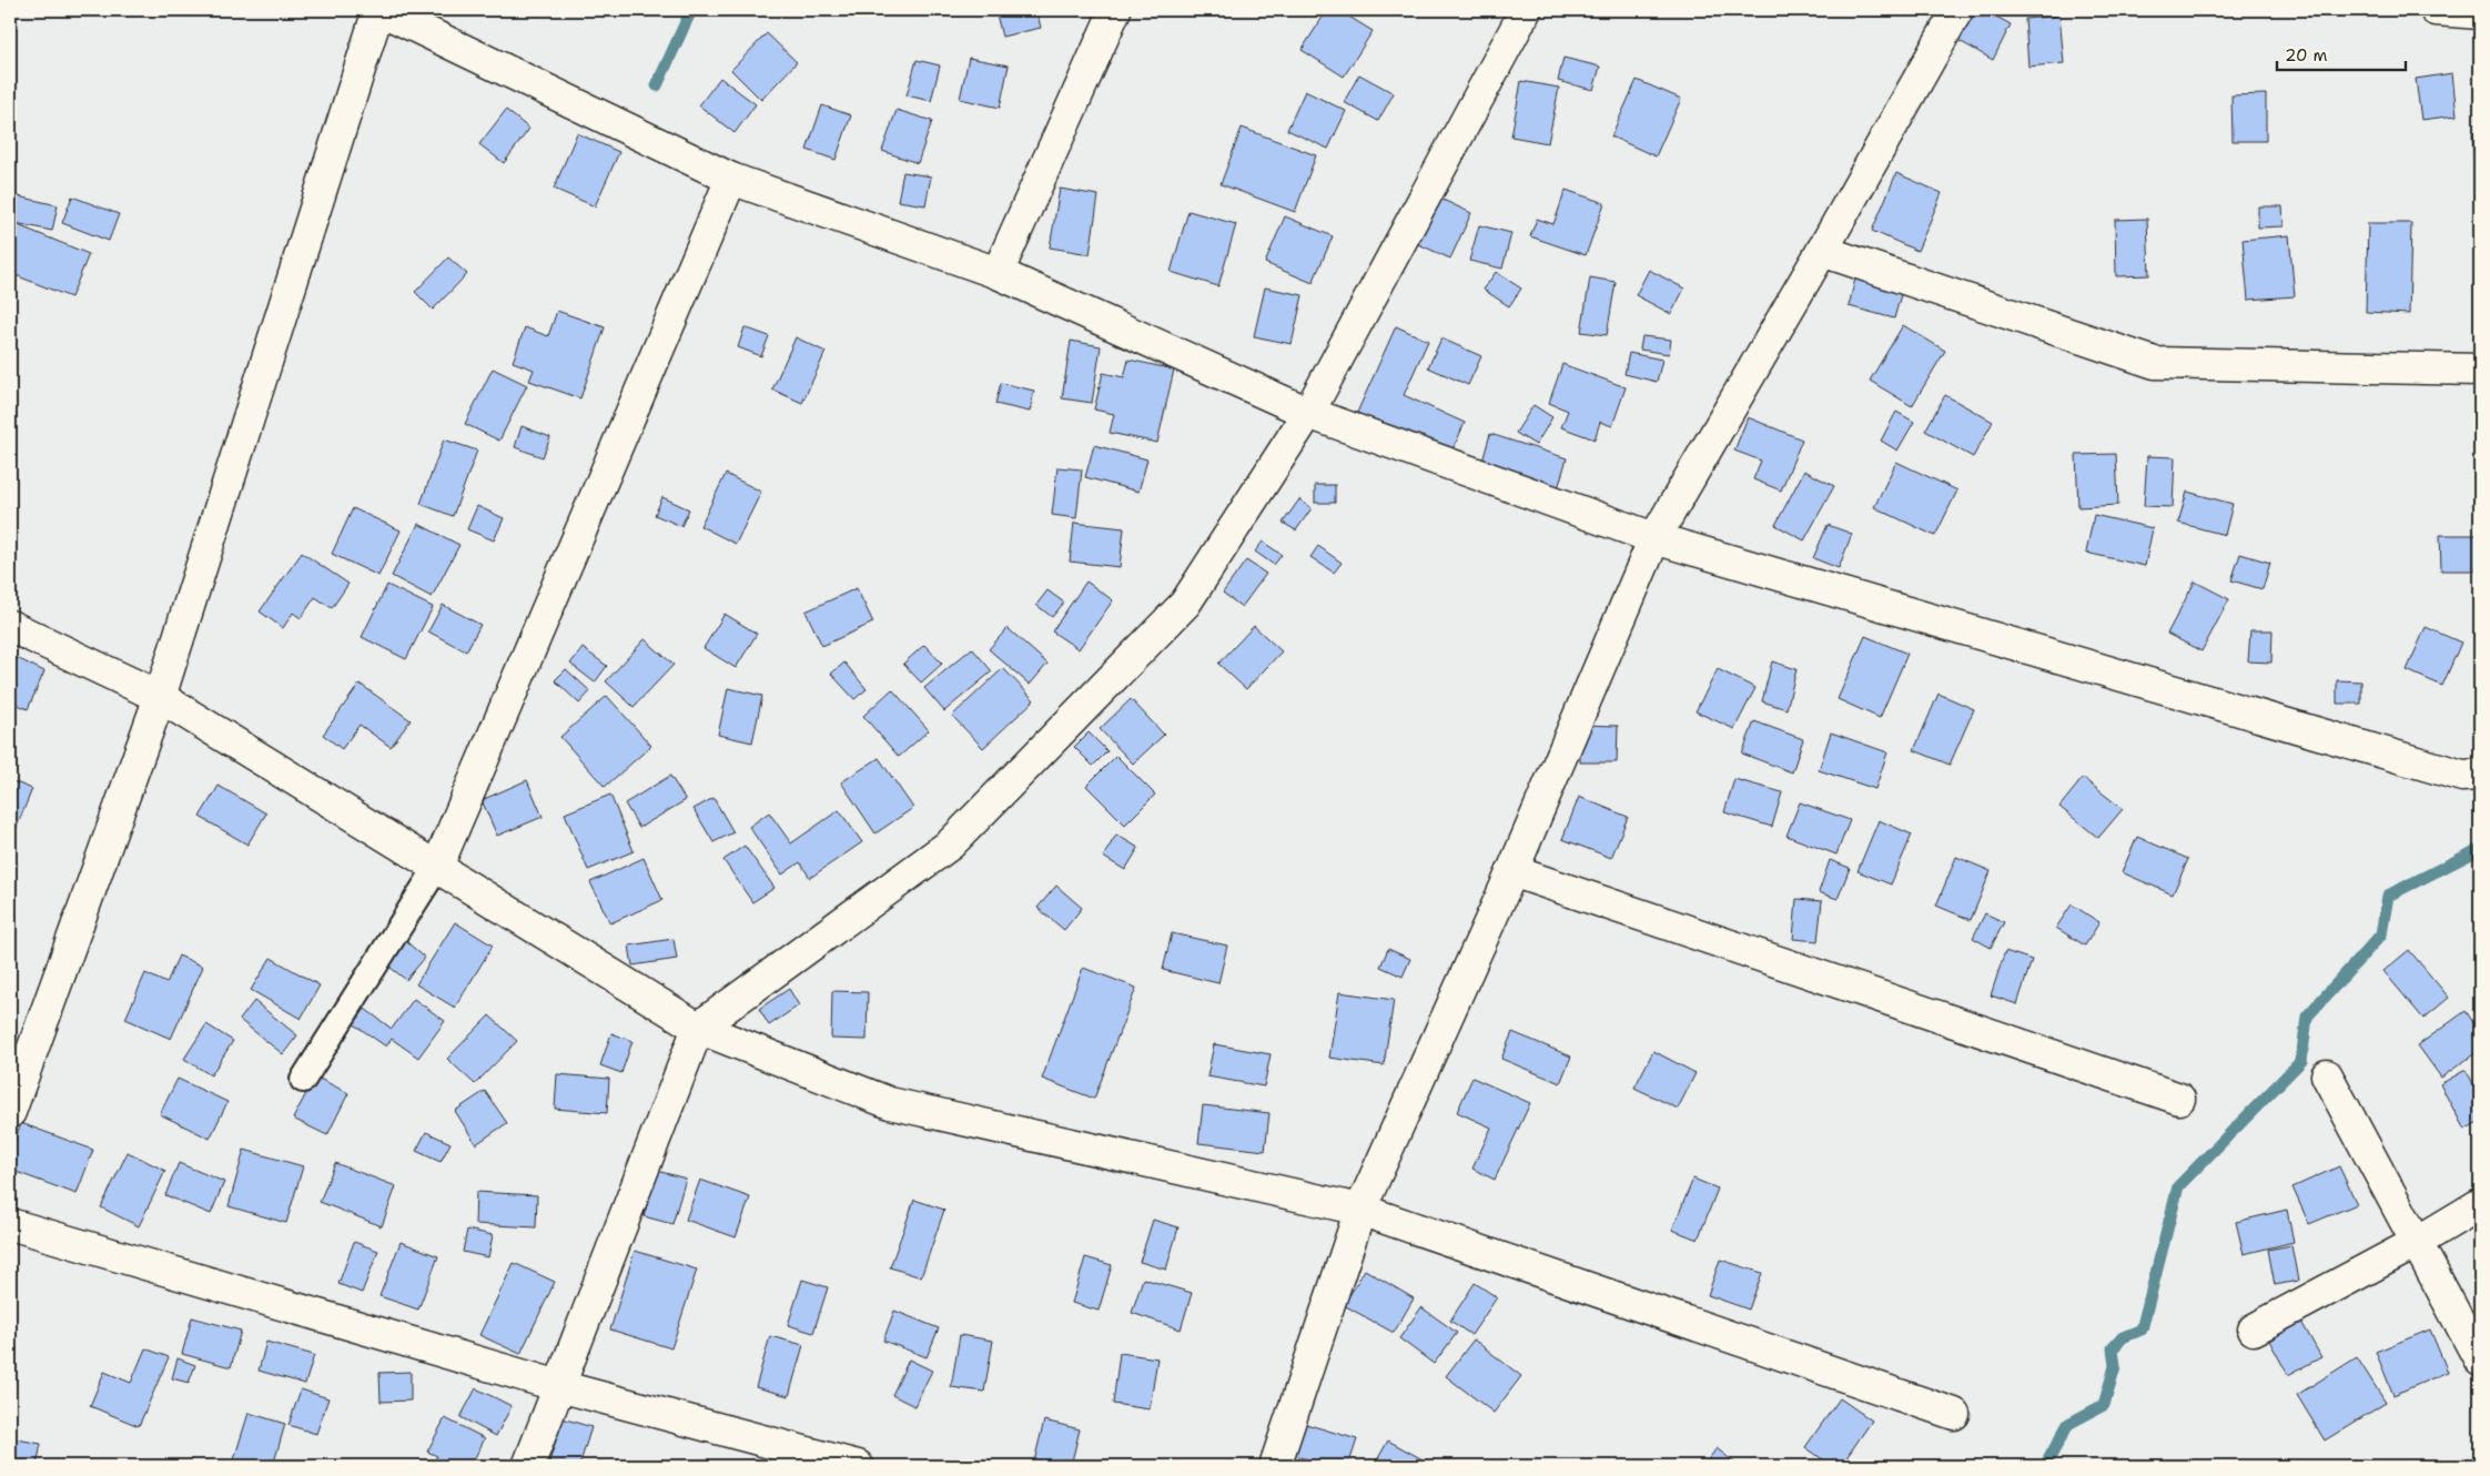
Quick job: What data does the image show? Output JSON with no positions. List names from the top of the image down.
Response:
{
  "scale_bar": "20 m"
}
